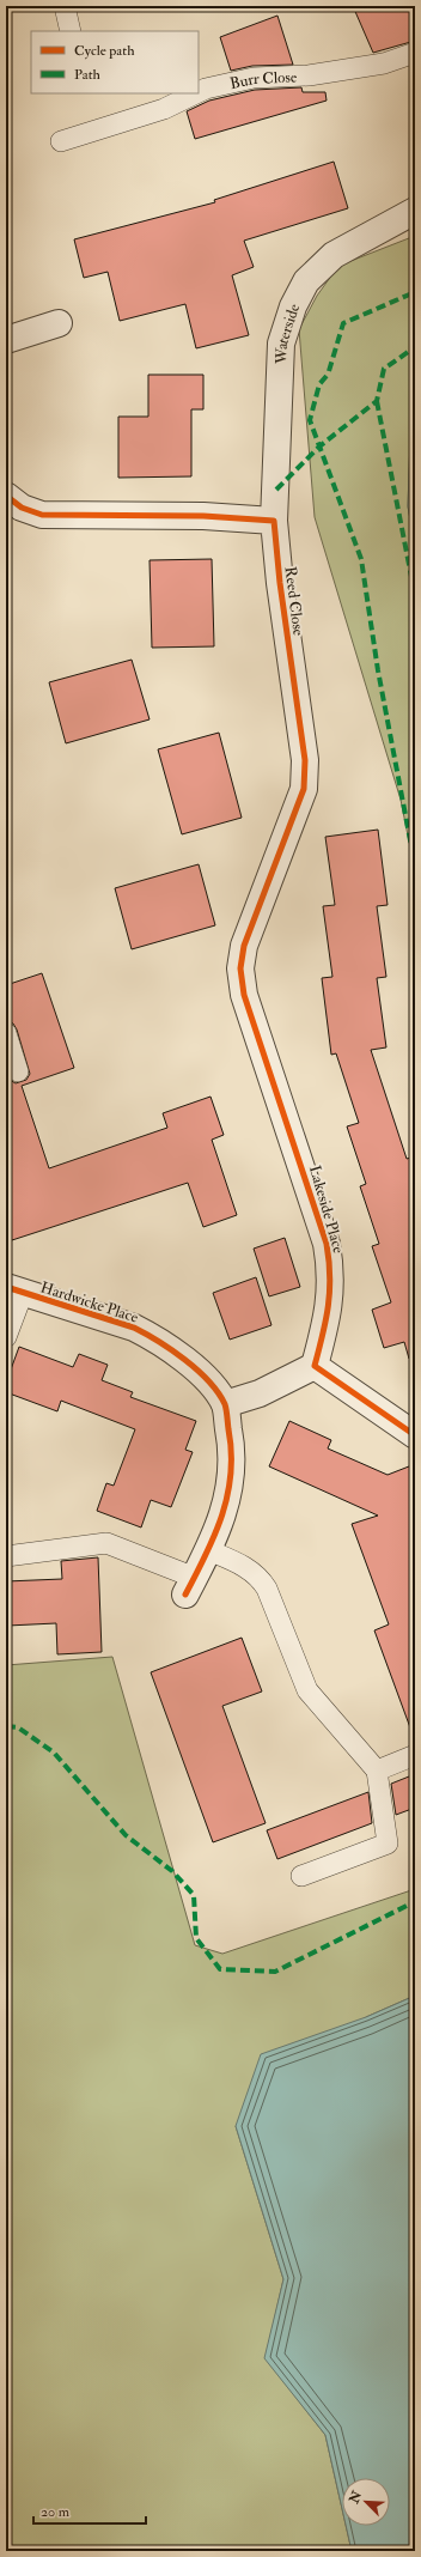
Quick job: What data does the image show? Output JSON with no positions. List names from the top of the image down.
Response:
{
  "streets": {
    "street": [
      "Waterside",
      "Reed Close",
      "Lakeside Place",
      "Hardwicke Place"
    ],
    "lane": ["Burr Close"]
  },
  "crossings": [
    ["Waterside", "Reed Close"],
    ["Reed Close", "Lakeside Place"]
  ],
  "legend": ["Cycle path", "Path"],
  "scale_bar": "20 m",
  "north": "top left"
}
